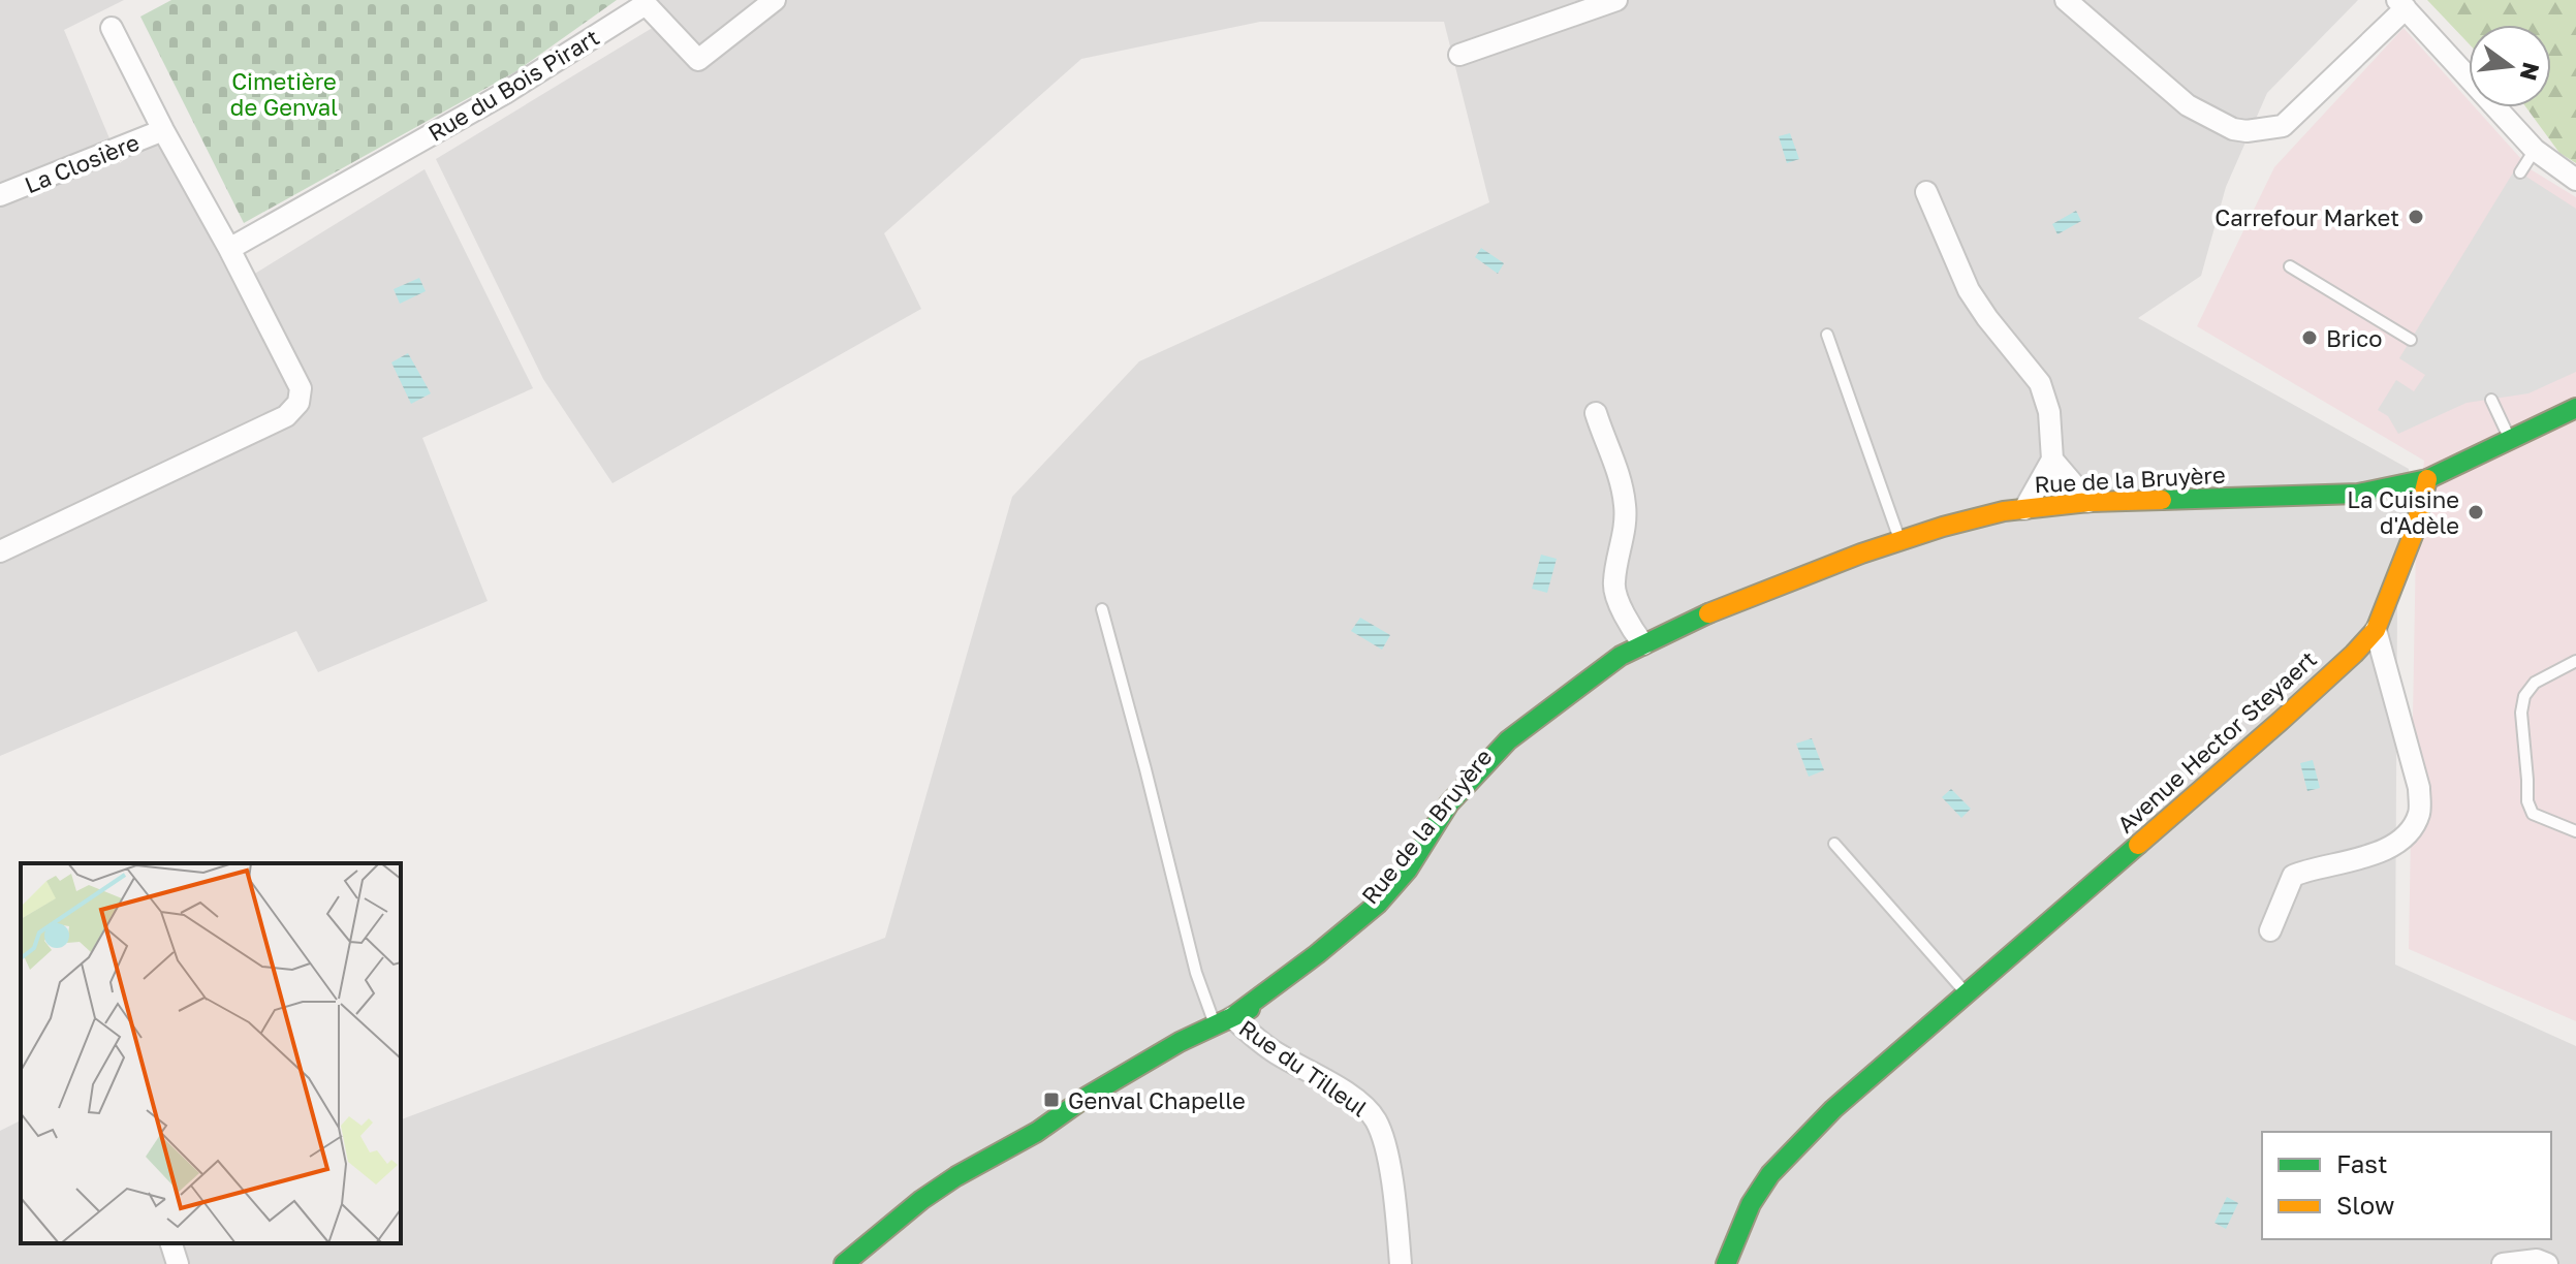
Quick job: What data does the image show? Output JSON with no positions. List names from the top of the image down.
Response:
{
  "streets": {
    "main road": ["Rue de la Bruyère", "Avenue Hector Steyaert"],
    "street": ["Rue du Bois Pirart", "La Closière", "Rue du Tilleul"]
  },
  "crossings": [
    ["Rue de la Bruyère", "Avenue Hector Steyaert"],
    ["Rue de la Bruyère", "Rue du Tilleul"]
  ],
  "parks": ["Cimetière de Genval"],
  "places": {
    "other": ["Carrefour Market", "Brico", "La Cuisine d'Adèle"],
    "transit": ["Genval Chapelle"]
  },
  "legend": ["Fast", "Slow"],
  "north": "right"
}
